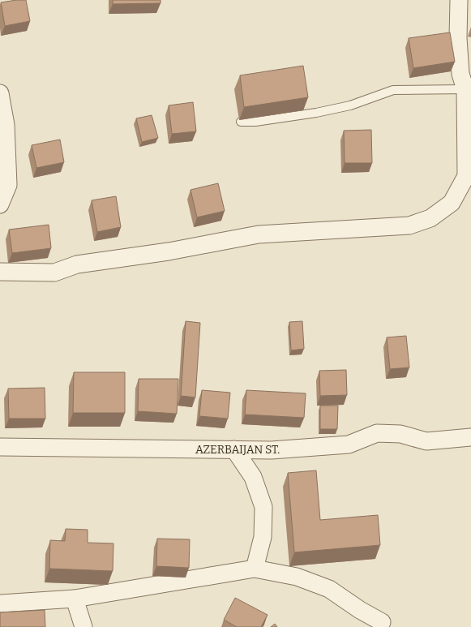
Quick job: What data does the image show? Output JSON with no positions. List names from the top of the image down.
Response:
{
  "streets": {
    "street": ["AZERBAIJAN ST."]
  }
}
